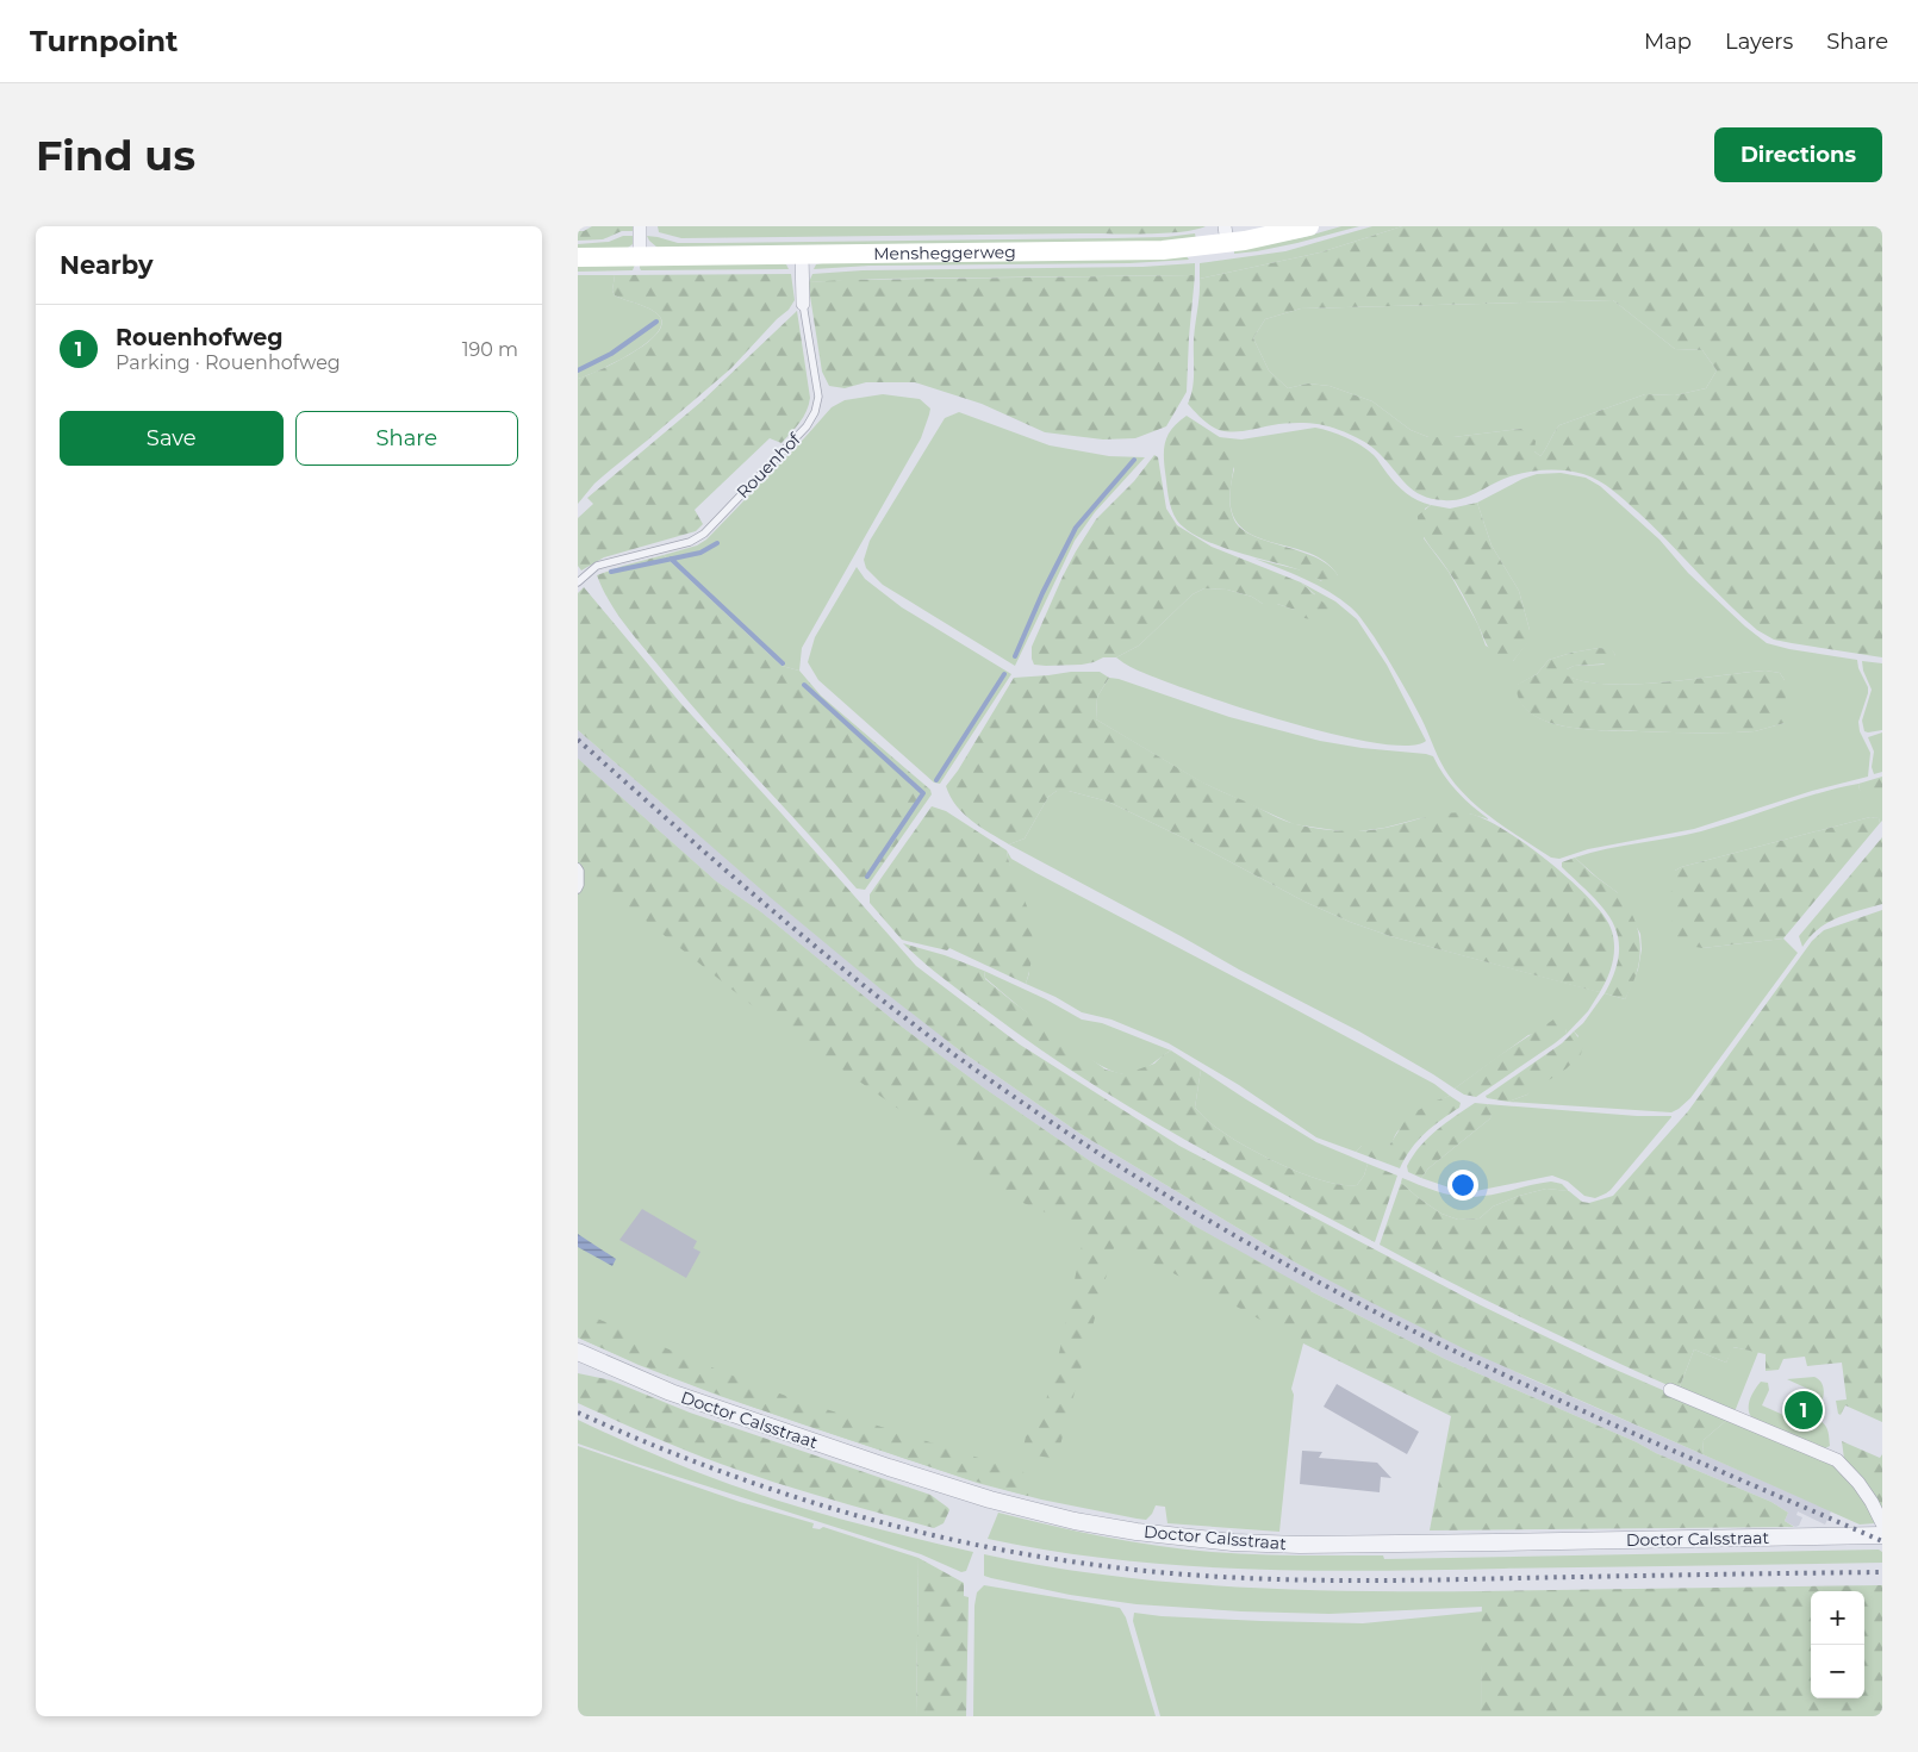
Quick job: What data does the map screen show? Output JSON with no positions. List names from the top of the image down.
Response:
{
  "streets": {
    "main road": ["Mensheggerweg"],
    "street": ["Rouenhof", "Doctor Calsstraat"]
  },
  "crossings": [
    ["Mensheggerweg", "Rouenhof"]
  ],
  "page": {
    "header": "Turnpoint",
    "nav": ["Map", "Layers", "Share"],
    "buttons": [
      "Directions",
      ["Save", "Share"]
    ],
    "title": "Find us",
    "heading": "Nearby",
    "list": [
      {
        "mark": "1",
        "name": "Rouenhofweg",
        "note": "Parking · Rouenhofweg",
        "value": "190 m"
      }
    ],
    "pins": "1",
    "map_buttons": ["+", "−"]
  }
}
